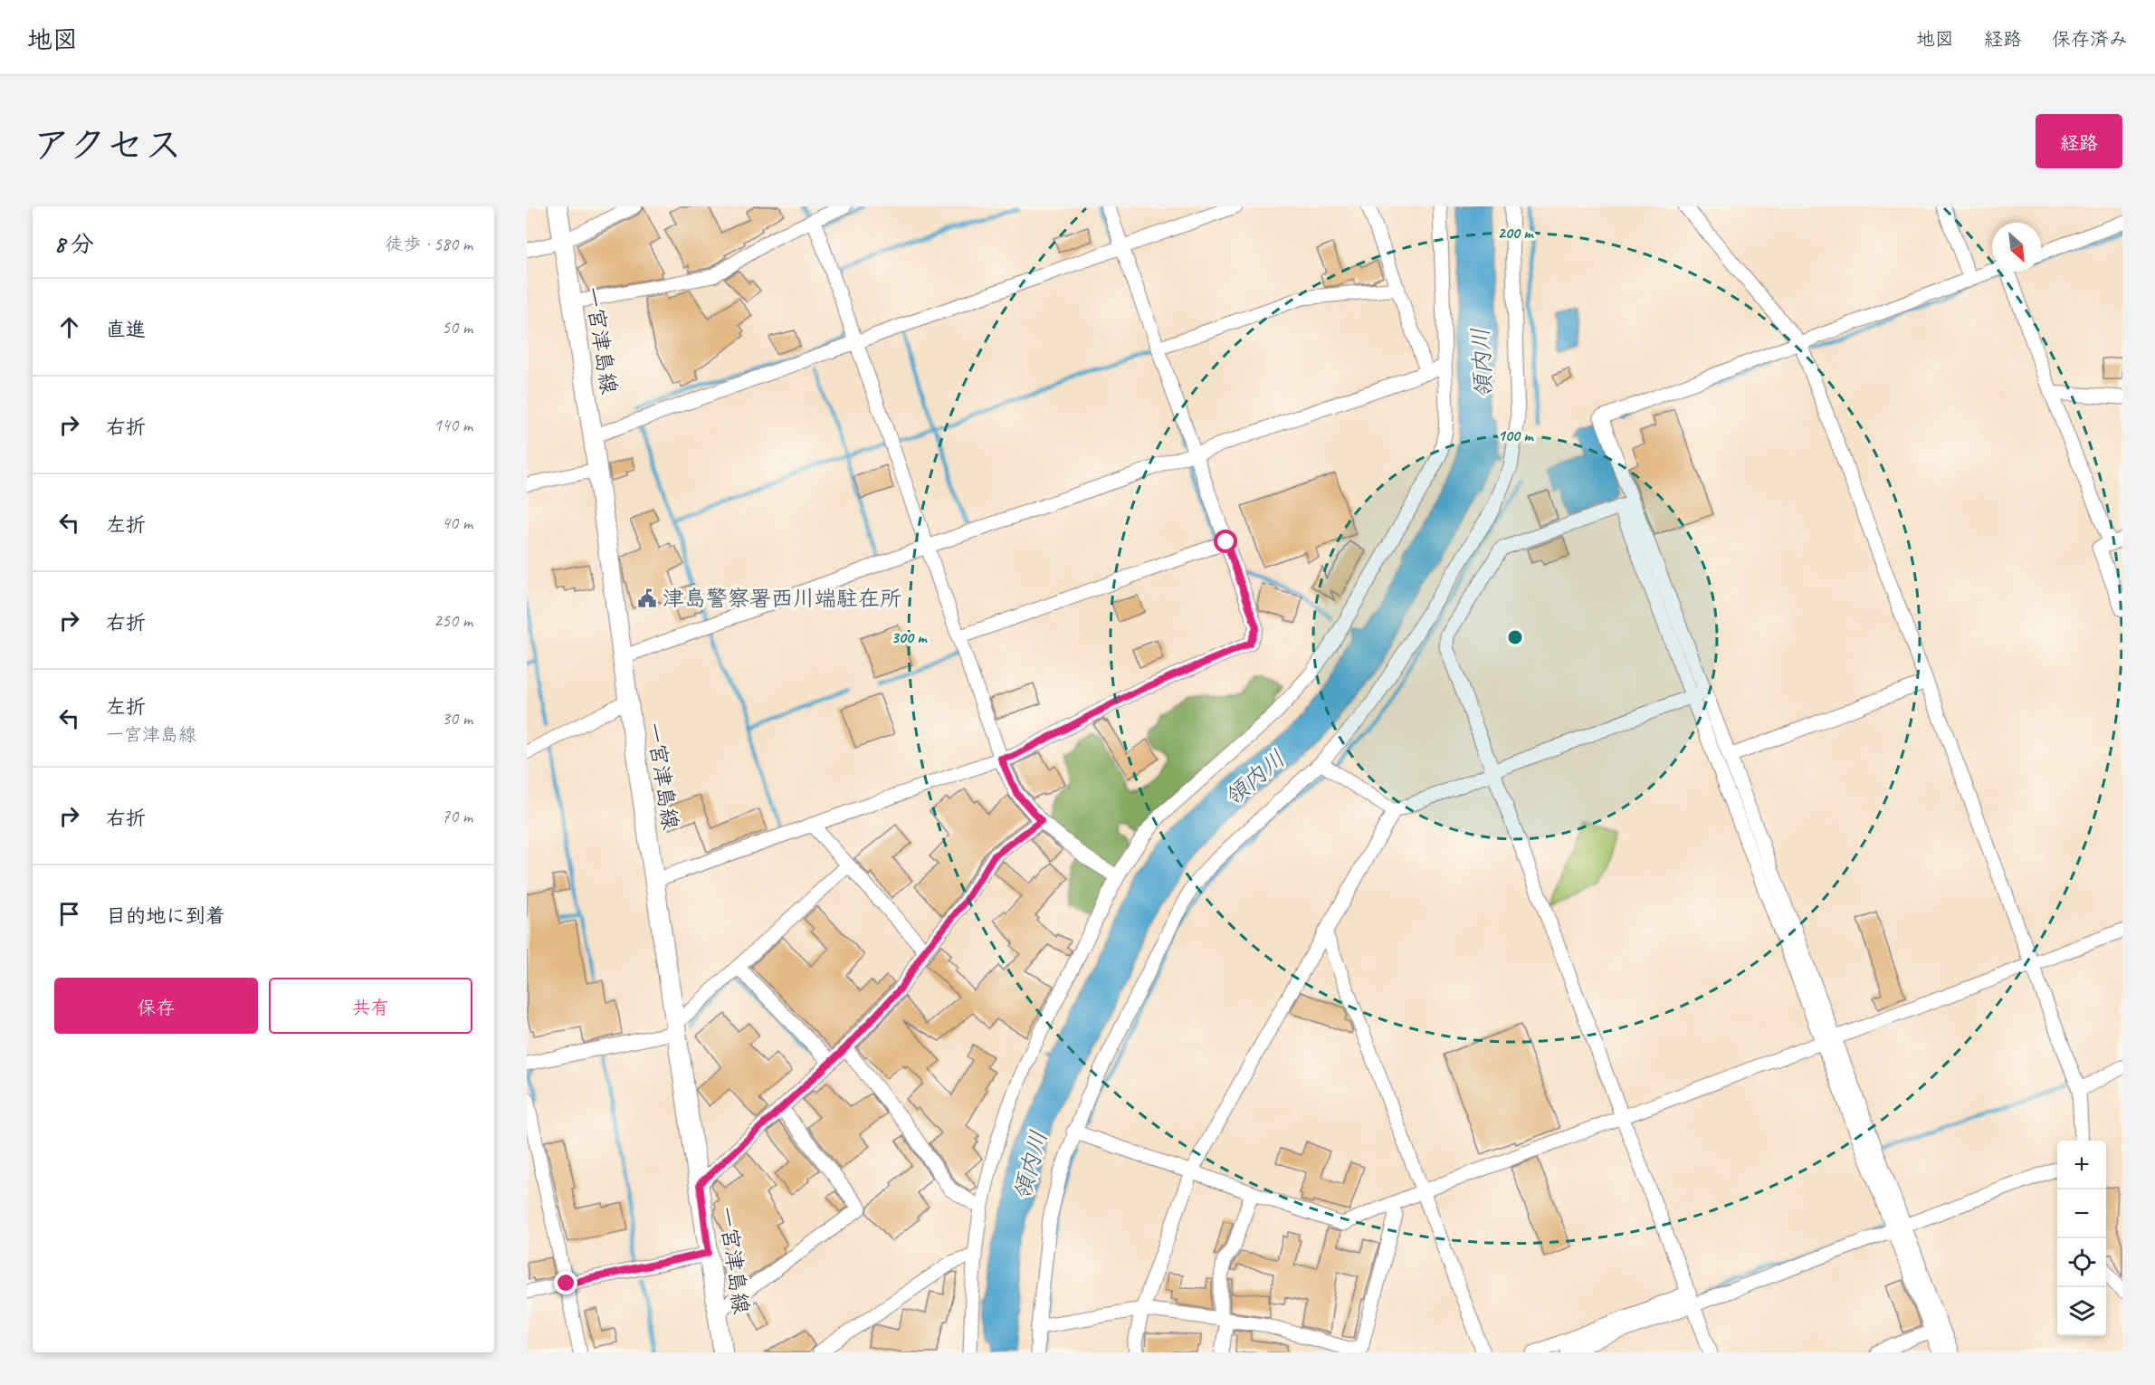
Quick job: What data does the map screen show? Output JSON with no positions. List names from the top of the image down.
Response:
{
  "streets": {
    "main road": ["一宮津島線"]
  },
  "water": ["領内川"],
  "places": {
    "public building": ["津島警察署西川端駐在所"]
  },
  "north": "bottom right",
  "page": {
    "header": "地図",
    "nav": ["地図", "経路", "保存済み"],
    "title": "アクセス",
    "buttons": [
      "経路",
      ["保存", "共有"]
    ],
    "heading": ["8 分", "徒歩 · 580 m"],
    "list": [
      ["直進", "50 m"],
      ["右折", "140 m"],
      ["左折", "40 m"],
      ["右折", "250 m"],
      ["左折", "一宮津島線", "30 m"],
      ["右折", "70 m"],
      "目的地に到着"
    ],
    "map_buttons": ["+", "−"]
  },
  "rings": ["200 m", "100 m", "300 m"]
}
